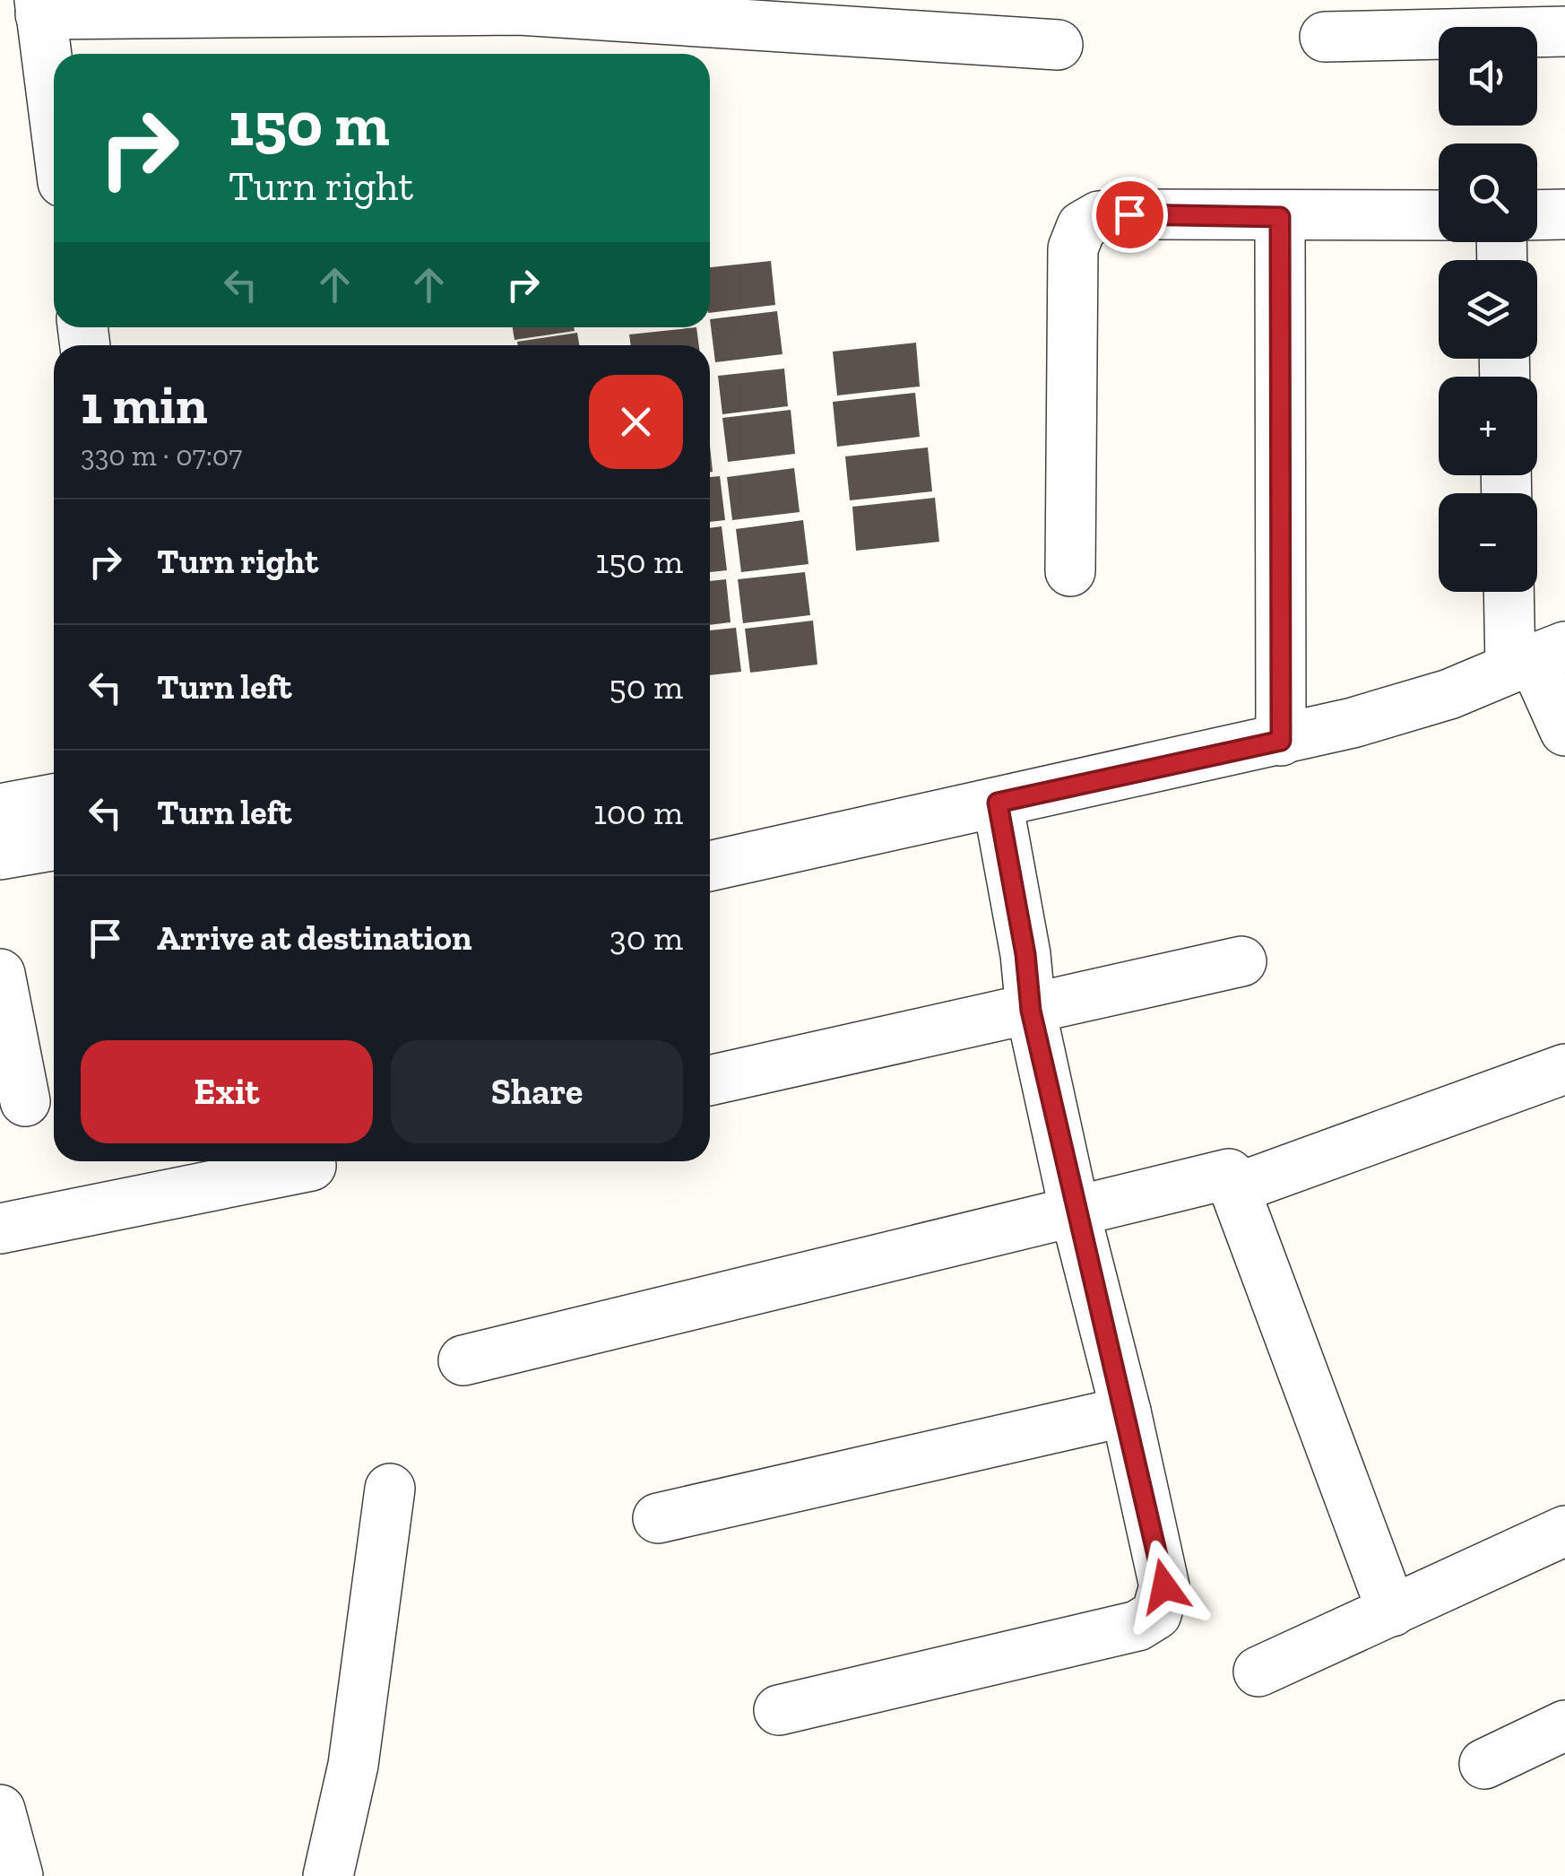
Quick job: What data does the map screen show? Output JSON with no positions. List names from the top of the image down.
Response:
{
  "page": {
    "map_buttons": ["+", "−"],
    "turn": ["150 m", "Turn right"],
    "heading": ["1 min", "330 m · 07:07"],
    "list": [
      {
        "name": "Turn right",
        "value": "150 m"
      },
      {
        "name": "Turn left",
        "value": "50 m"
      },
      {
        "name": "Turn left",
        "value": "100 m"
      },
      {
        "name": "Arrive at destination",
        "value": "30 m"
      }
    ],
    "buttons": ["Exit", "Share"]
  }
}
